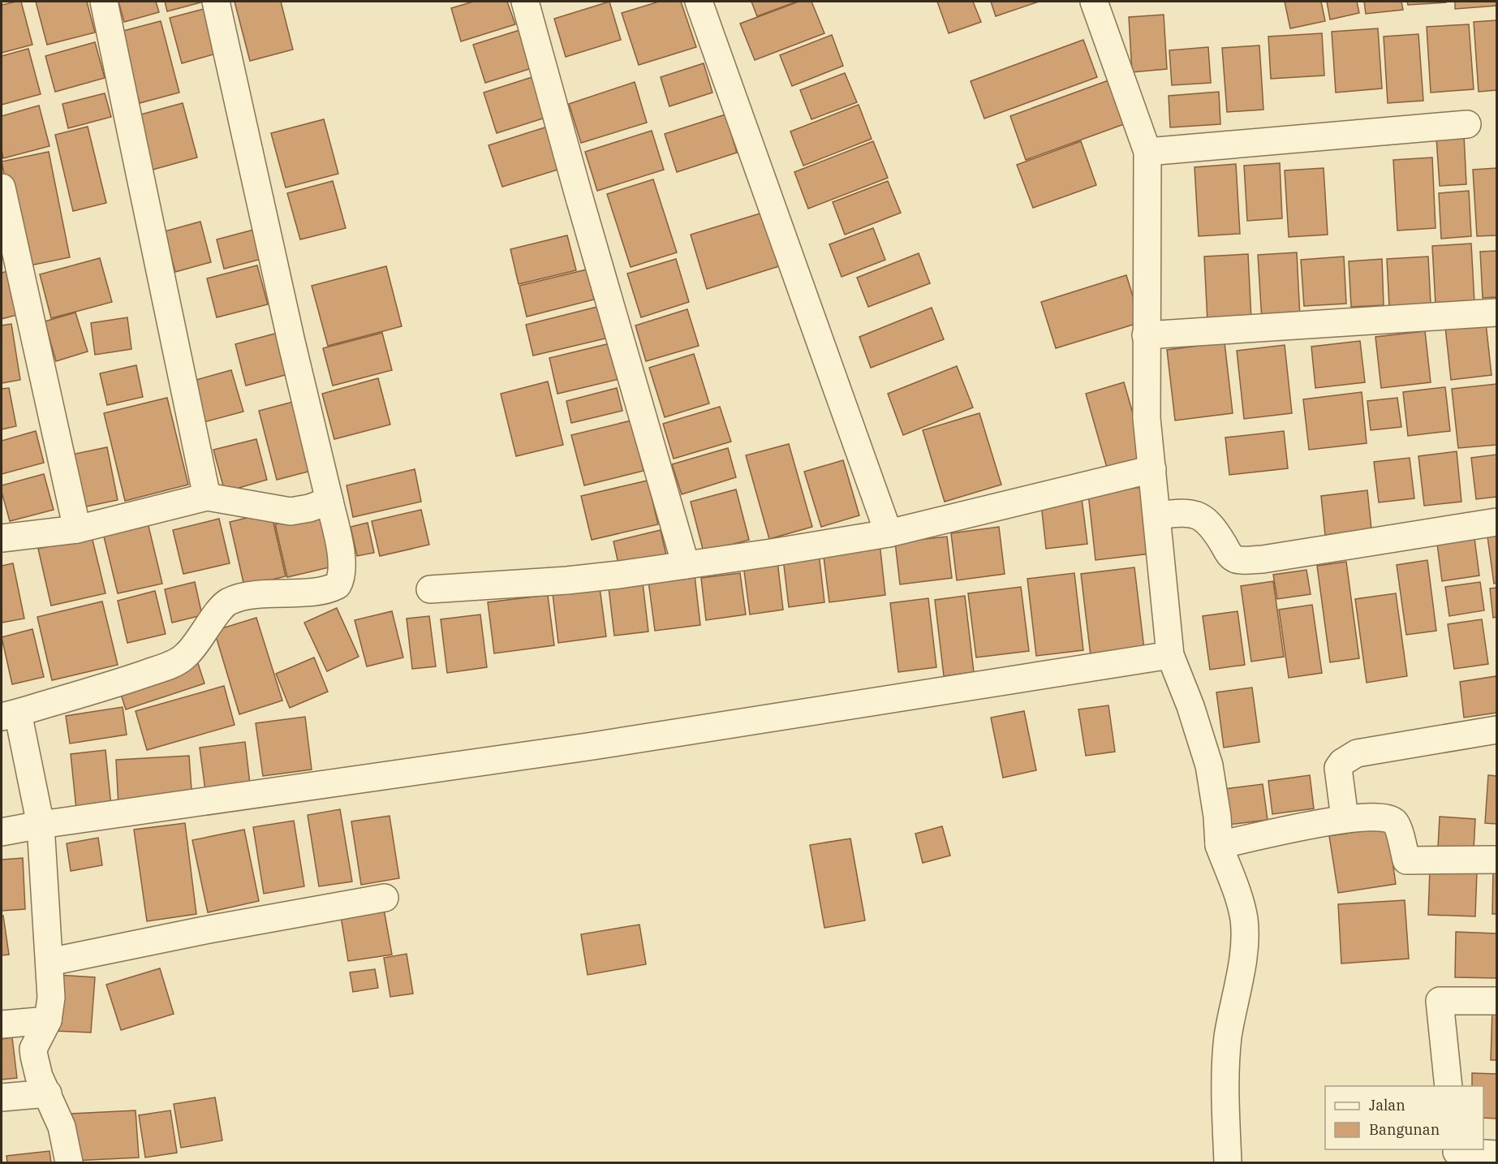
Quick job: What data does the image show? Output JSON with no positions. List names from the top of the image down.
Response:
{
  "legend": ["Jalan", "Bangunan"]
}
